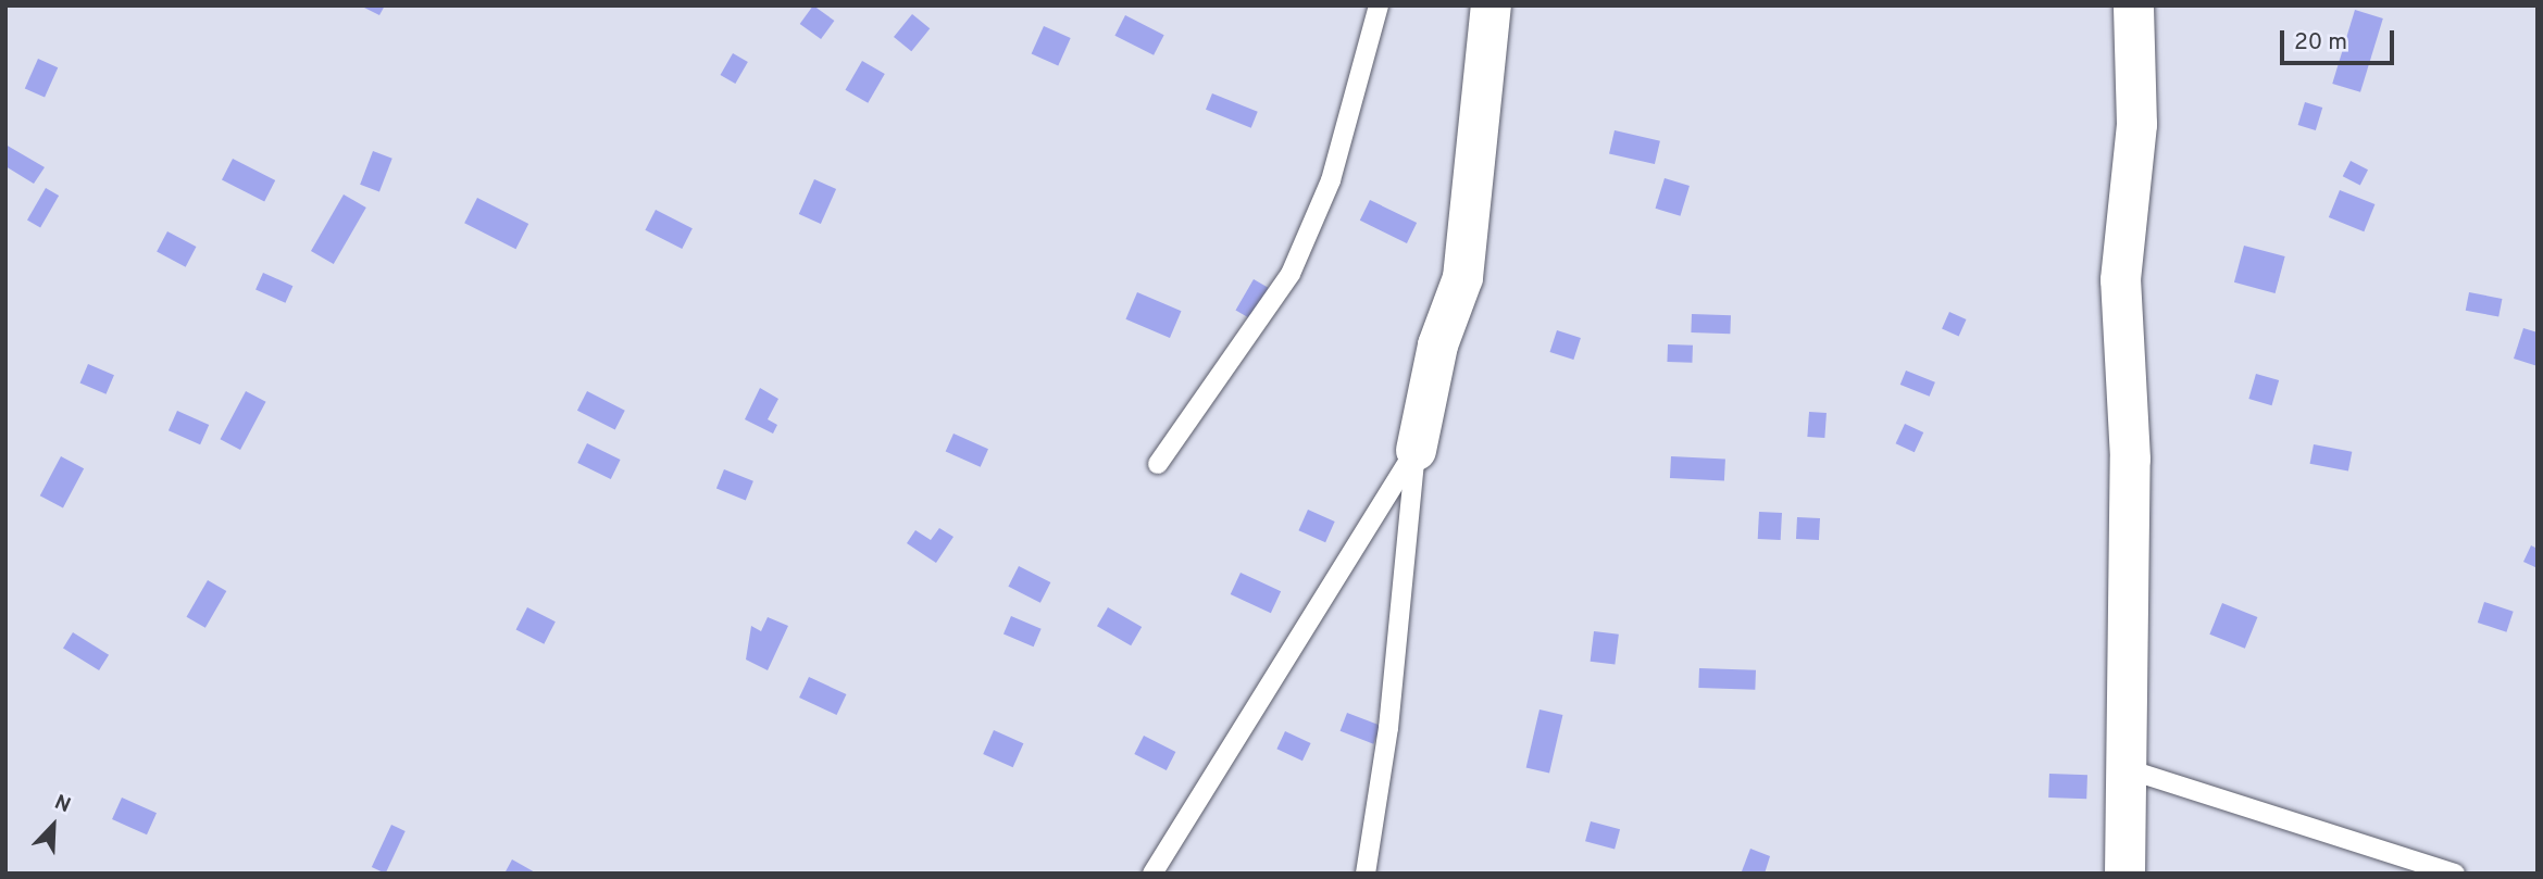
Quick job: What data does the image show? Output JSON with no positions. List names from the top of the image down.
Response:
{
  "scale_bar": "20 m",
  "north": "top right"
}
